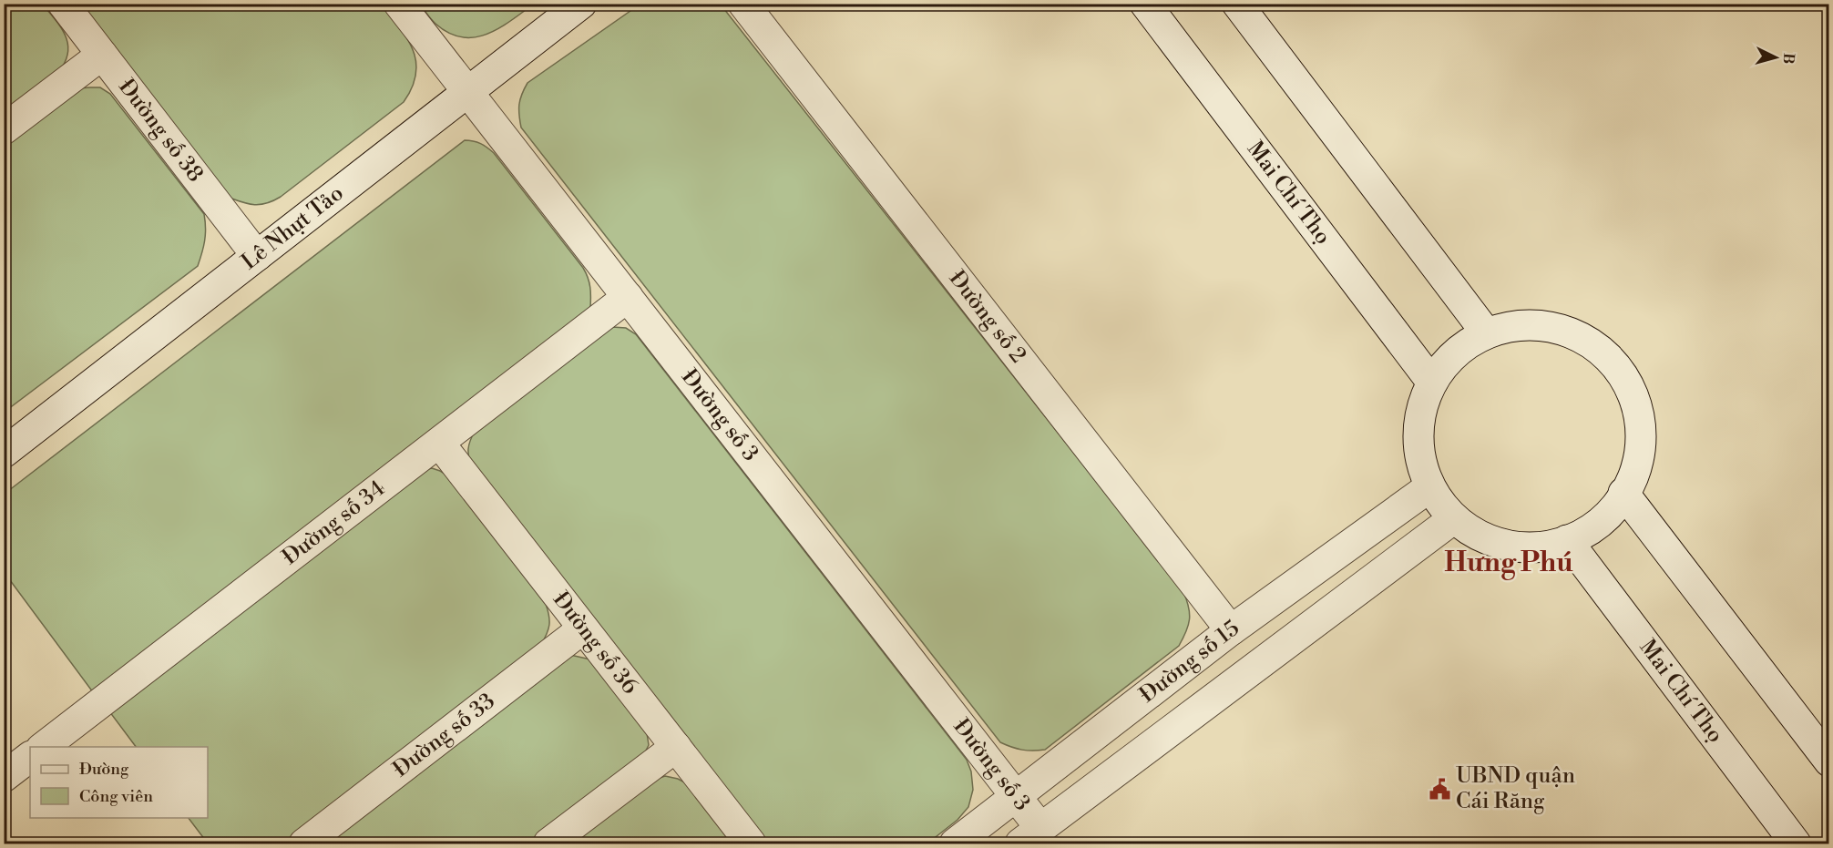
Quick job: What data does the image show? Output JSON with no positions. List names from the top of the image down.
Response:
{
  "streets": {
    "street": [
      "Đường số 38",
      "Mai Chí Thọ",
      "Lê Nhựt Tảo",
      "Đường số 2",
      "Đường số 3",
      "Đường số 34",
      "Đường số 36",
      "Đường số 15",
      "Đường số 33"
    ]
  },
  "crossings": [
    ["Đường số 38", "Lê Nhựt Tảo"],
    ["Lê Nhựt Tảo", "Đường số 3"],
    ["Đường số 2", "Đường số 15"],
    ["Đường số 3", "Đường số 34"],
    ["Đường số 3", "Đường số 15"],
    ["Đường số 34", "Đường số 36"],
    ["Đường số 36", "Đường số 33"]
  ],
  "districts": ["Hưng Phú"],
  "places": {
    "public building": ["UBND quận Cái Răng"]
  },
  "legend": ["Đường", "Công viên"],
  "north": "right"
}
